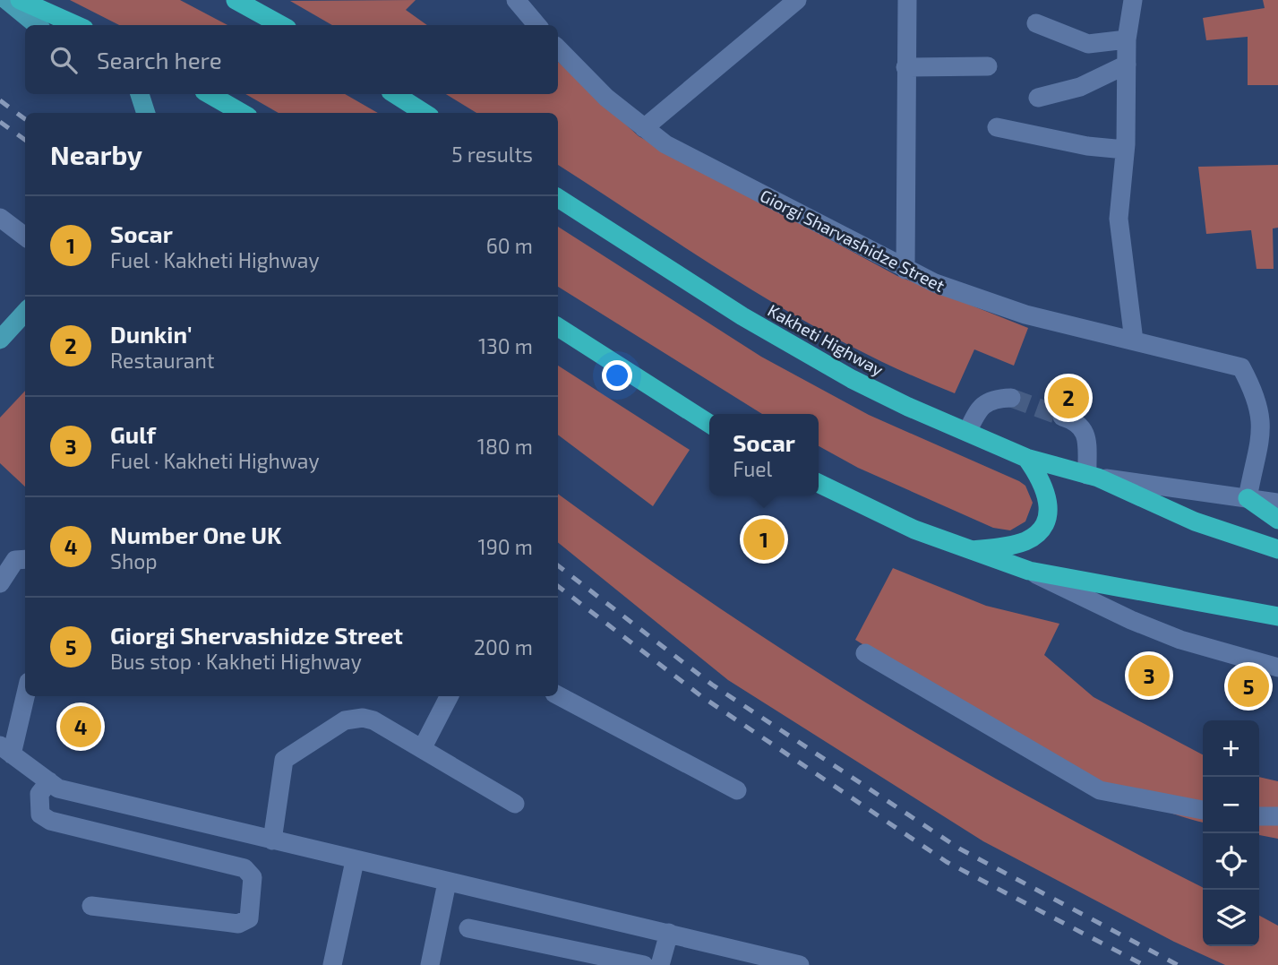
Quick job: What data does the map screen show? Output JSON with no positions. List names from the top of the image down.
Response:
{
  "streets": {
    "highway": ["Kakheti Highway"],
    "street": ["Giorgi Sharvashidze Street"]
  },
  "crossings": [
    ["Giorgi Sharvashidze Street", "Kakheti Highway"]
  ],
  "page": {
    "search": "Search here",
    "heading": ["Nearby", "5 results"],
    "list": [
      {
        "mark": "1",
        "name": "Socar",
        "note": "Fuel · Kakheti Highway",
        "value": "60 m"
      },
      {
        "mark": "2",
        "name": "Dunkin'",
        "note": "Restaurant",
        "value": "130 m"
      },
      {
        "mark": "3",
        "name": "Gulf",
        "note": "Fuel · Kakheti Highway",
        "value": "180 m"
      },
      {
        "mark": "4",
        "name": "Number One UK",
        "note": "Shop",
        "value": "190 m"
      },
      {
        "mark": "5",
        "name": "Giorgi Shervashidze Street",
        "note": "Bus stop · Kakheti Highway",
        "value": "200 m"
      }
    ],
    "pins": [
      "2",
      "1",
      "3",
      "5",
      "4"
    ],
    "popup": ["Socar", "Fuel"],
    "map_buttons": ["+", "−"]
  }
}
